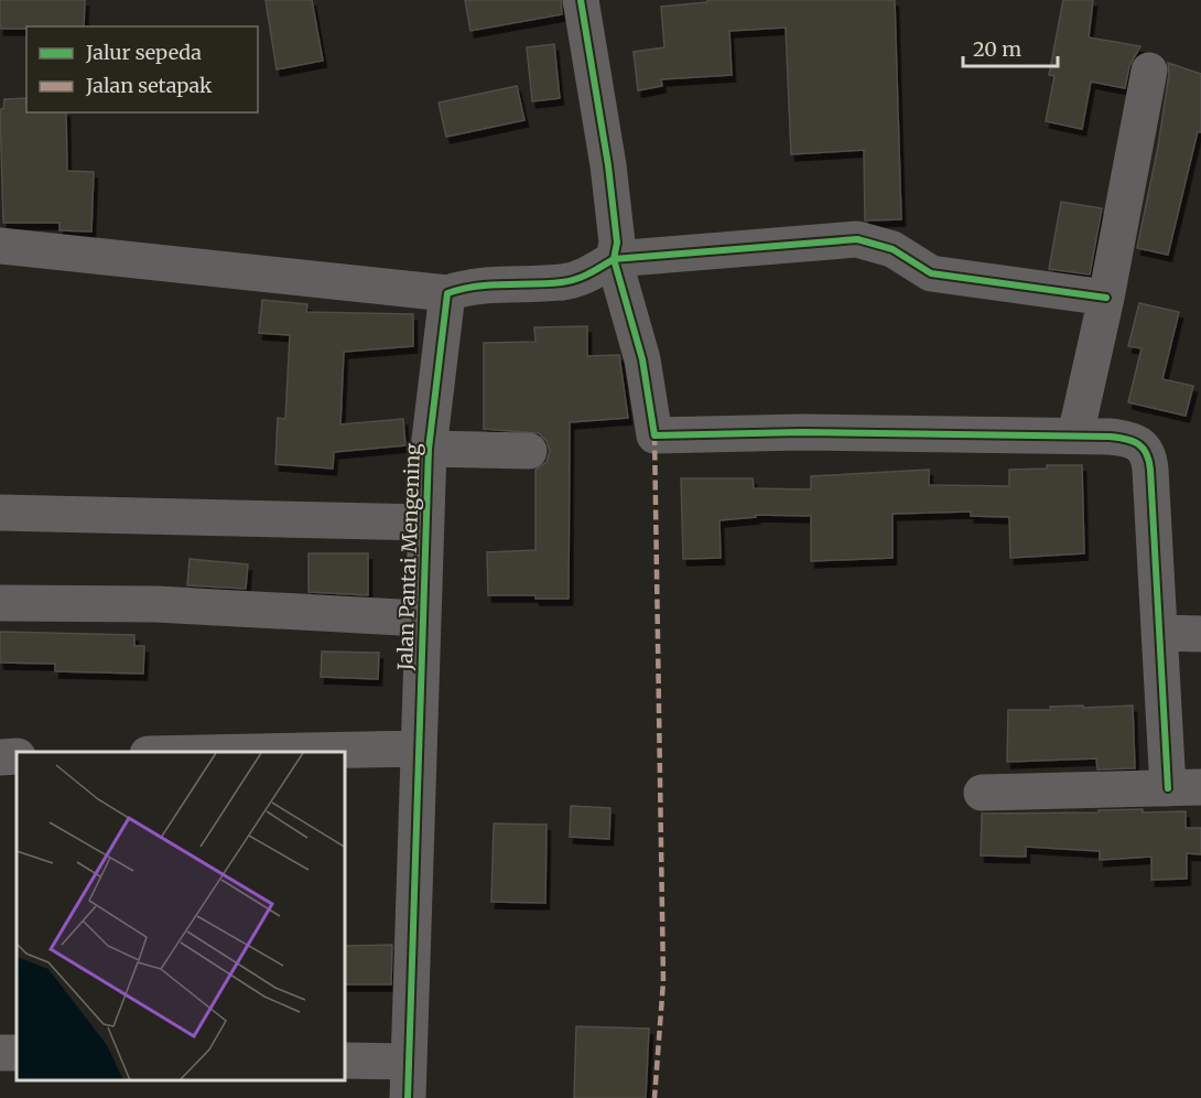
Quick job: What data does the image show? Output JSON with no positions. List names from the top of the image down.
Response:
{
  "streets": {
    "street": ["Jalan Pantai Mengening"]
  },
  "legend": ["Jalur sepeda", "Jalan setapak"],
  "scale_bar": "20 m"
}
